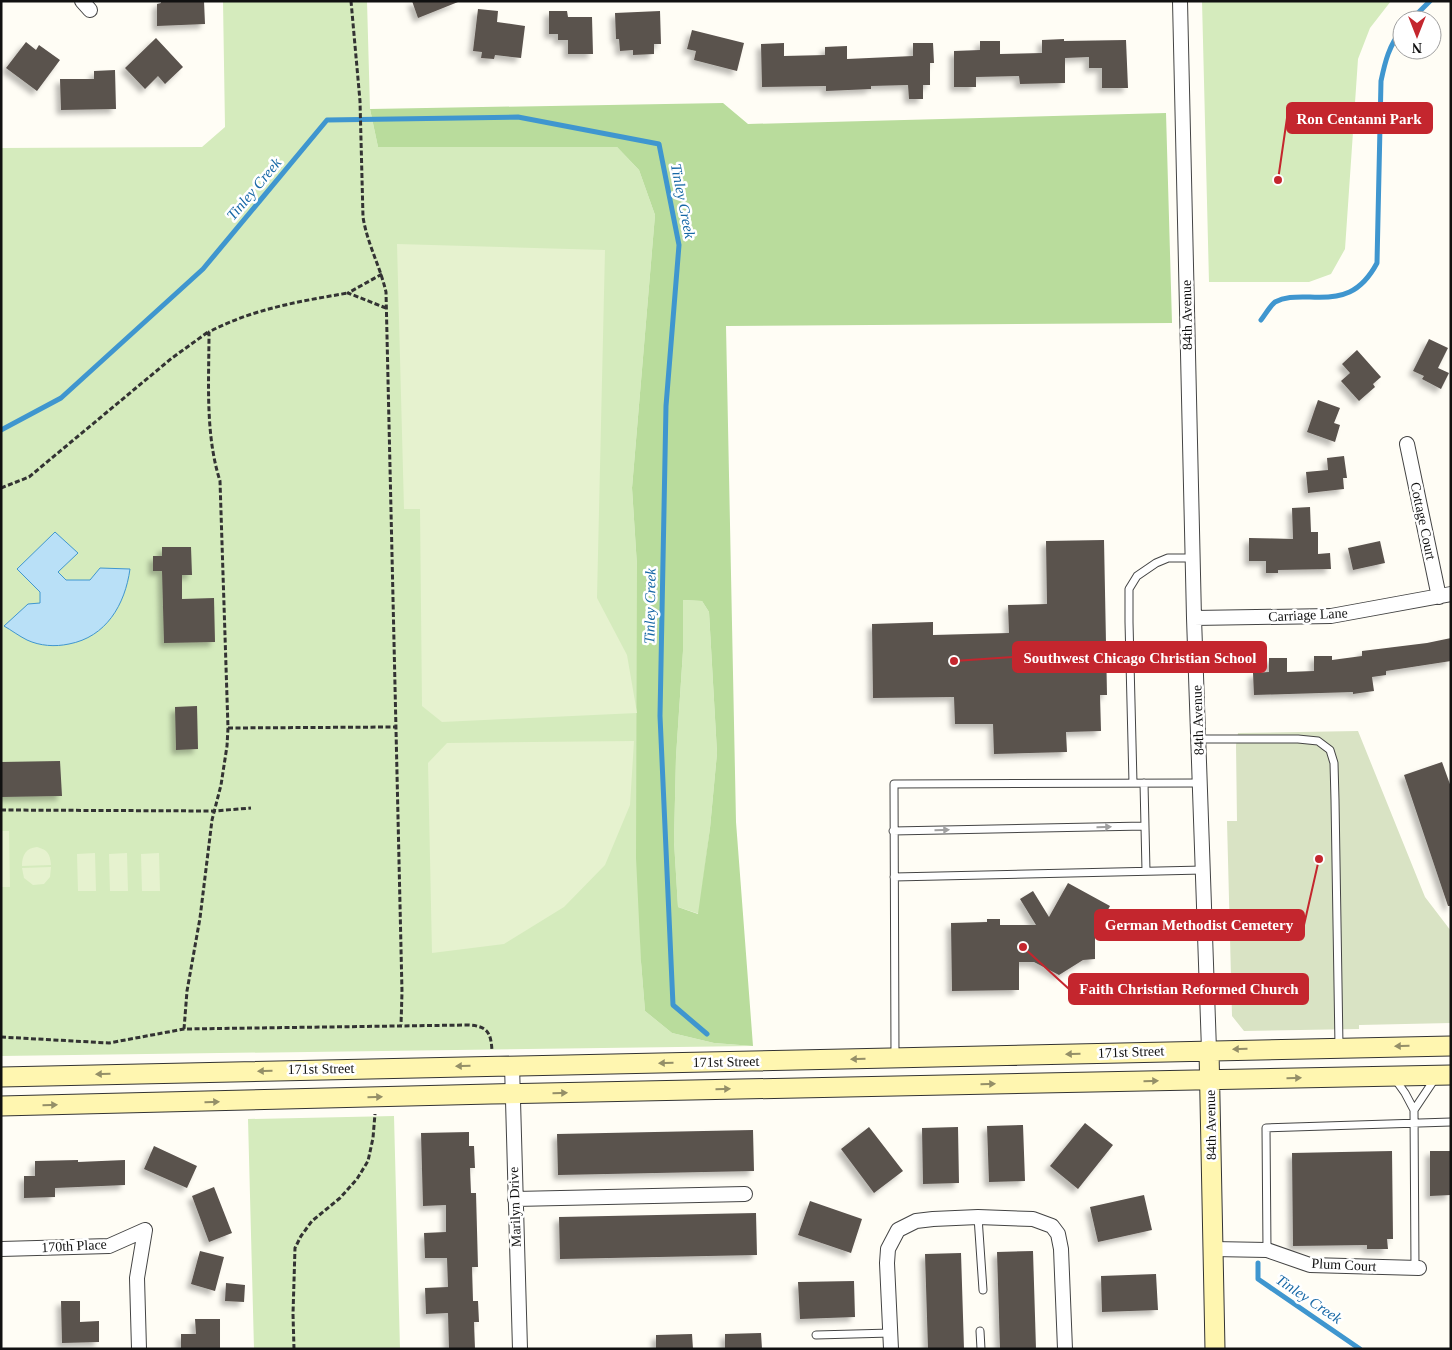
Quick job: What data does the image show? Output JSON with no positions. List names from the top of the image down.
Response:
{
  "streets": {
    "street": [
      "84th Avenue",
      "Cottage Court",
      "Carriage Lane",
      "171st Street",
      "Marilyn Drive",
      "170th Place",
      "Plum Court"
    ]
  },
  "crossings": [
    ["84th Avenue", "Carriage Lane"],
    ["84th Avenue", "171st Street"],
    ["84th Avenue", "Plum Court"],
    ["Cottage Court", "Carriage Lane"],
    ["171st Street", "Marilyn Drive"]
  ],
  "water": ["Tinley Creek"],
  "places": [
    "Ron Centanni Park",
    "Southwest Chicago Christian School",
    "German Methodist Cemetery",
    "Faith Christian Reformed Church"
  ],
  "north": "bottom"
}
